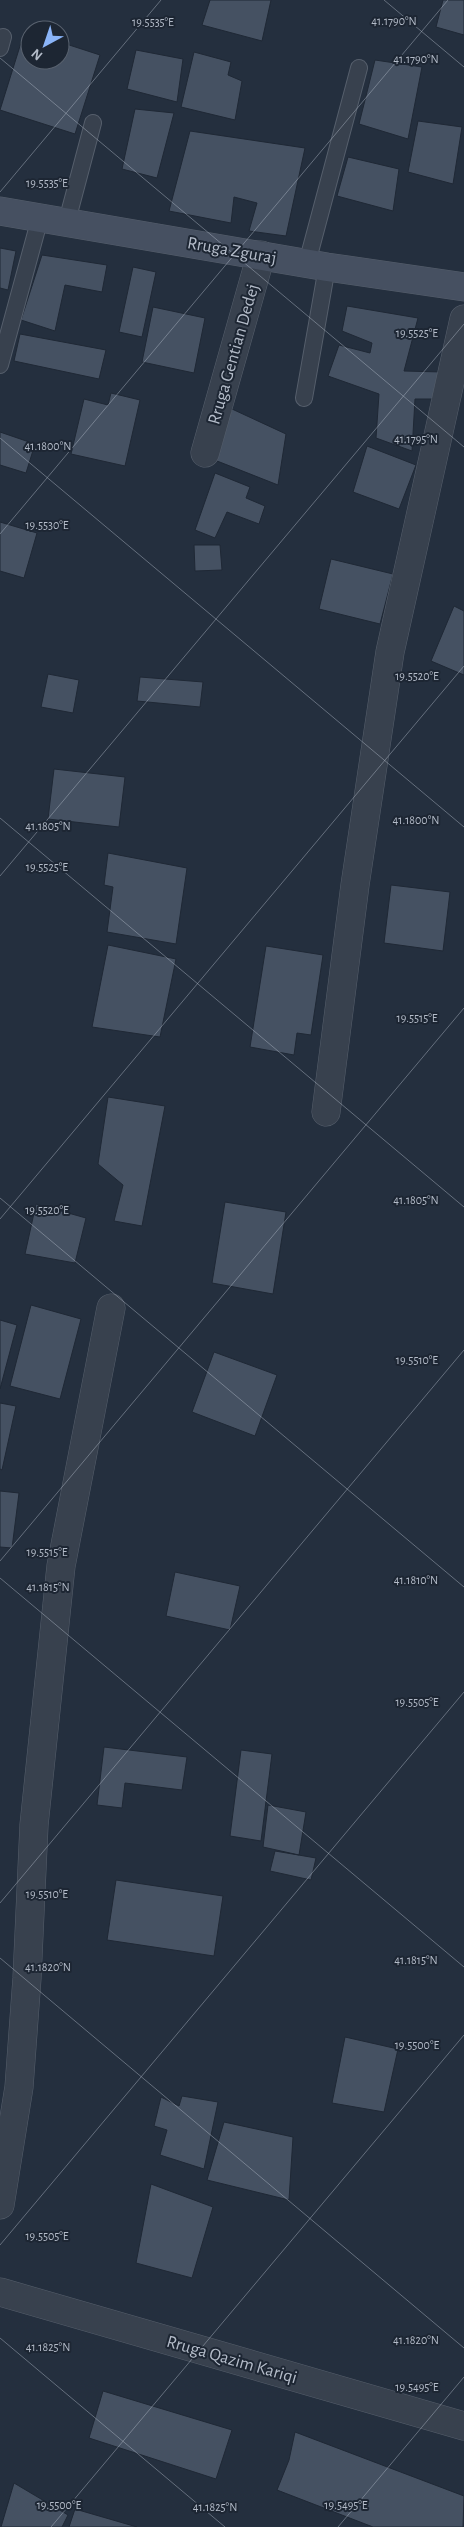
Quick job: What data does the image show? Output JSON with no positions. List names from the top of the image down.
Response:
{
  "streets": {
    "main road": ["Rruga Zguraj"],
    "street": ["Rruga Gentian Dedej", "Rruga Qazim Kariqi"]
  },
  "crossings": [
    ["Rruga Zguraj", "Rruga Gentian Dedej"]
  ],
  "north": "bottom left",
  "coordinates": [
    "41.1790°N",
    "19.5535°E",
    "19.5525°E",
    "41.1795°N",
    "41.1800°N",
    "19.5530°E",
    "19.5520°E",
    "41.1805°N",
    "19.5515°E",
    "19.5510°E",
    "41.1810°N",
    "41.1815°N",
    "19.5505°E",
    "41.1820°N",
    "19.5500°E",
    "41.1825°N",
    "19.5495°E"
  ]
}
